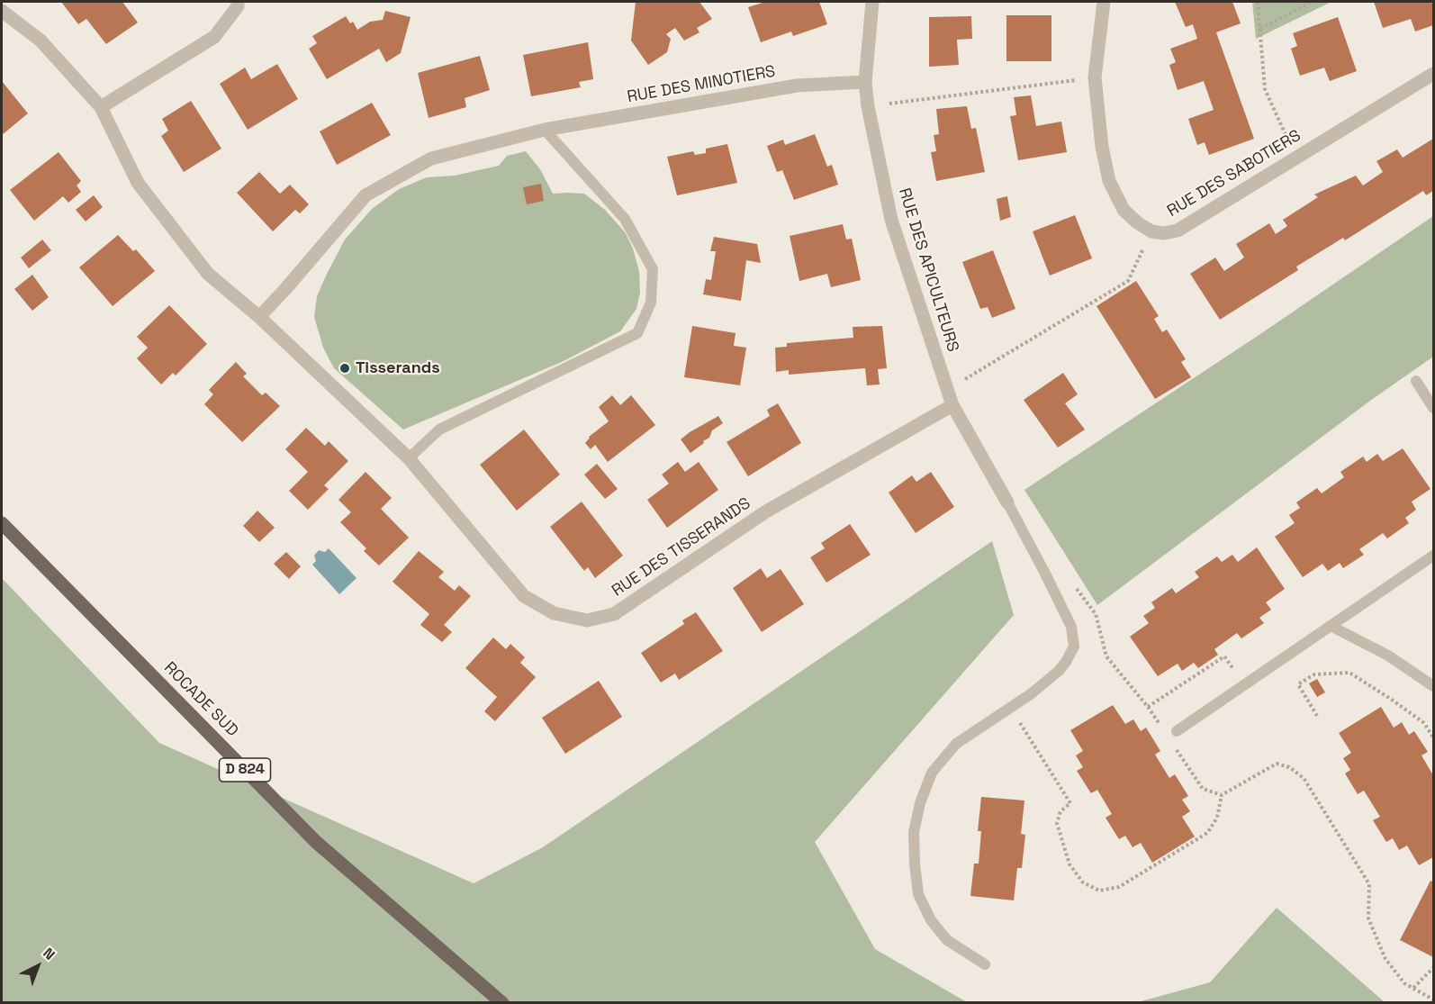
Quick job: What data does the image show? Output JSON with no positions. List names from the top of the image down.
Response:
{
  "streets": {
    "main road": ["ROCADE SUD", "D 824"],
    "street": [
      "RUE DES MINOTIERS",
      "RUE DES SABOTIERS",
      "RUE DES APICULTEURS",
      "RUE DES TISSERANDS"
    ]
  },
  "crossings": [
    ["RUE DES MINOTIERS", "RUE DES APICULTEURS"],
    ["RUE DES MINOTIERS", "RUE DES TISSERANDS"],
    ["RUE DES APICULTEURS", "RUE DES TISSERANDS"]
  ],
  "places": ["Tisserands"],
  "north": "top right"
}
